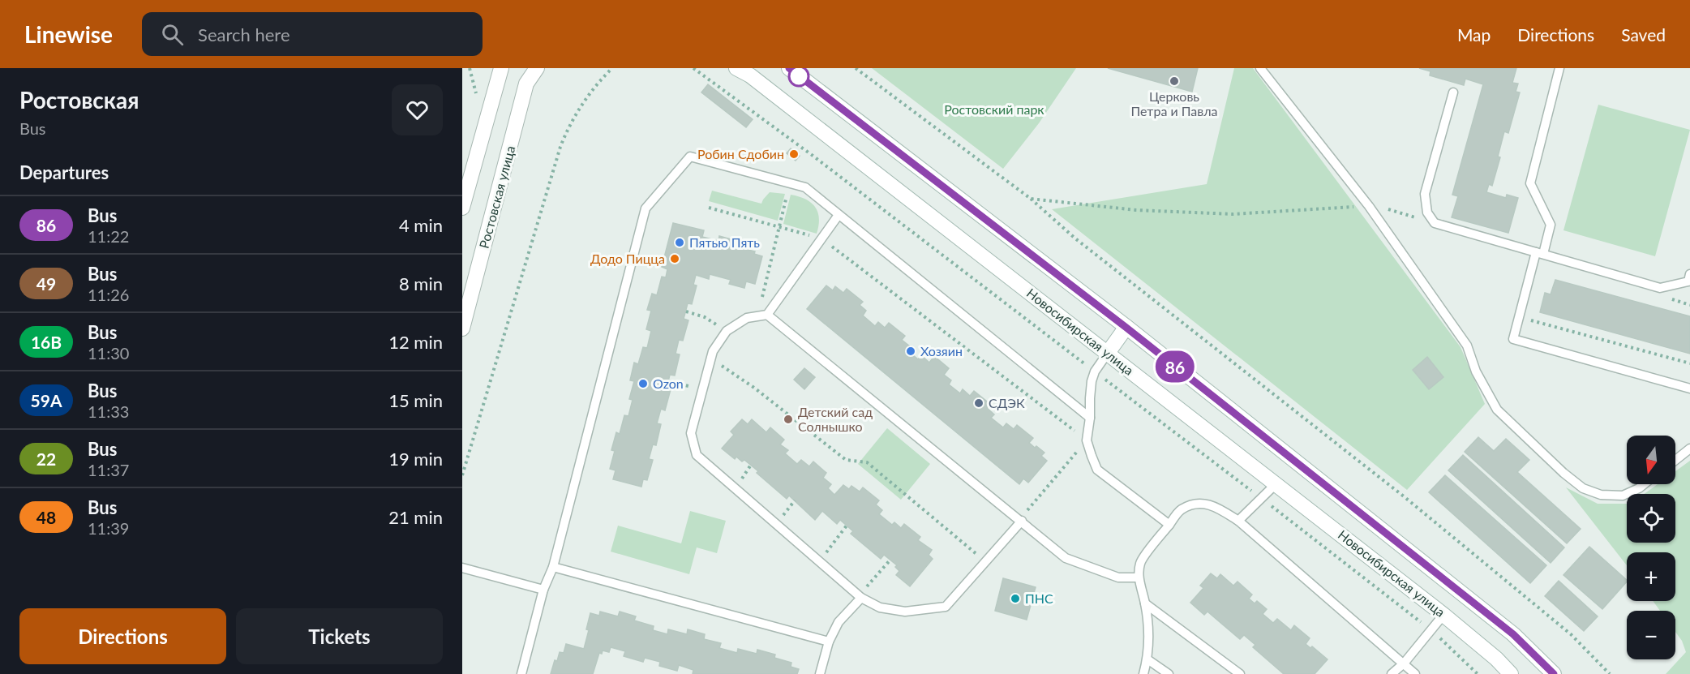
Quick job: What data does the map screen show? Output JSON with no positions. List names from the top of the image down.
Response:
{
  "streets": {
    "main road": ["Ростовская улица", "Новосибирская улица"]
  },
  "parks": ["Ростовский парк"],
  "places": [
    "Церковь Петра и Павла",
    "Робин Сдобин",
    "Пятью Пять",
    "Додо Пицца",
    "Хозяин",
    "Ozon",
    "СДЭК",
    "Детский сад Солнышко",
    "ПНС"
  ],
  "lines": ["bus line 86"],
  "north": "bottom",
  "page": {
    "header": "Linewise",
    "search": "Search here",
    "nav": ["Map", "Directions", "Saved"],
    "heading": [
      ["Ростовская", "Bus"],
      "Departures"
    ],
    "on_map": "86",
    "list": [
      {
        "mark": "86",
        "name": "Bus",
        "note": "11:22",
        "value": "4 min"
      },
      {
        "mark": "49",
        "name": "Bus",
        "note": "11:26",
        "value": "8 min"
      },
      {
        "mark": "16В",
        "name": "Bus",
        "note": "11:30",
        "value": "12 min"
      },
      {
        "mark": "59А",
        "name": "Bus",
        "note": "11:33",
        "value": "15 min"
      },
      {
        "mark": "22",
        "name": "Bus",
        "note": "11:37",
        "value": "19 min"
      },
      {
        "mark": "48",
        "name": "Bus",
        "note": "11:39",
        "value": "21 min"
      }
    ],
    "map_buttons": ["+", "−"],
    "buttons": ["Directions", "Tickets"]
  }
}
